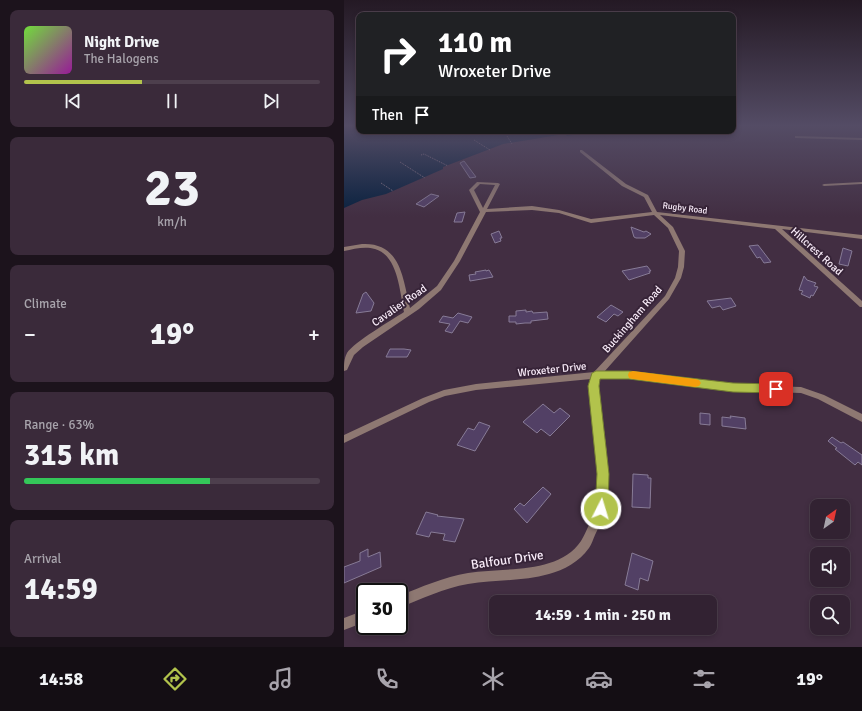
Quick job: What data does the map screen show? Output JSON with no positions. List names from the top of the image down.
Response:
{
  "streets": {
    "street": [
      "Rugby Road",
      "Hillcrest Road",
      "Cavalier Road",
      "Buckingham Road",
      "Wroxeter Drive",
      "Balfour Drive"
    ]
  },
  "crossings": [
    ["Rugby Road", "Hillcrest Road"],
    ["Rugby Road", "Cavalier Road"],
    ["Rugby Road", "Buckingham Road"],
    ["Buckingham Road", "Wroxeter Drive"],
    ["Buckingham Road", "Balfour Drive"],
    ["Wroxeter Drive", "Balfour Drive"]
  ],
  "north": "top right",
  "page": {
    "turn": ["110 m", "Wroxeter Drive"],
    "song": ["Night Drive", "The Halogens"],
    "then": "Then",
    "tile": [
      ["23", "km/h"],
      "Climate",
      ["Range · 63%", "315 km"],
      ["Arrival", "14:59"]
    ],
    "heat": ["−", "19°", "+"],
    "limit": "30",
    "trip": "14:59 · 1 min · 250 m",
    "tabs": ["14:58", "19°"]
  }
}
